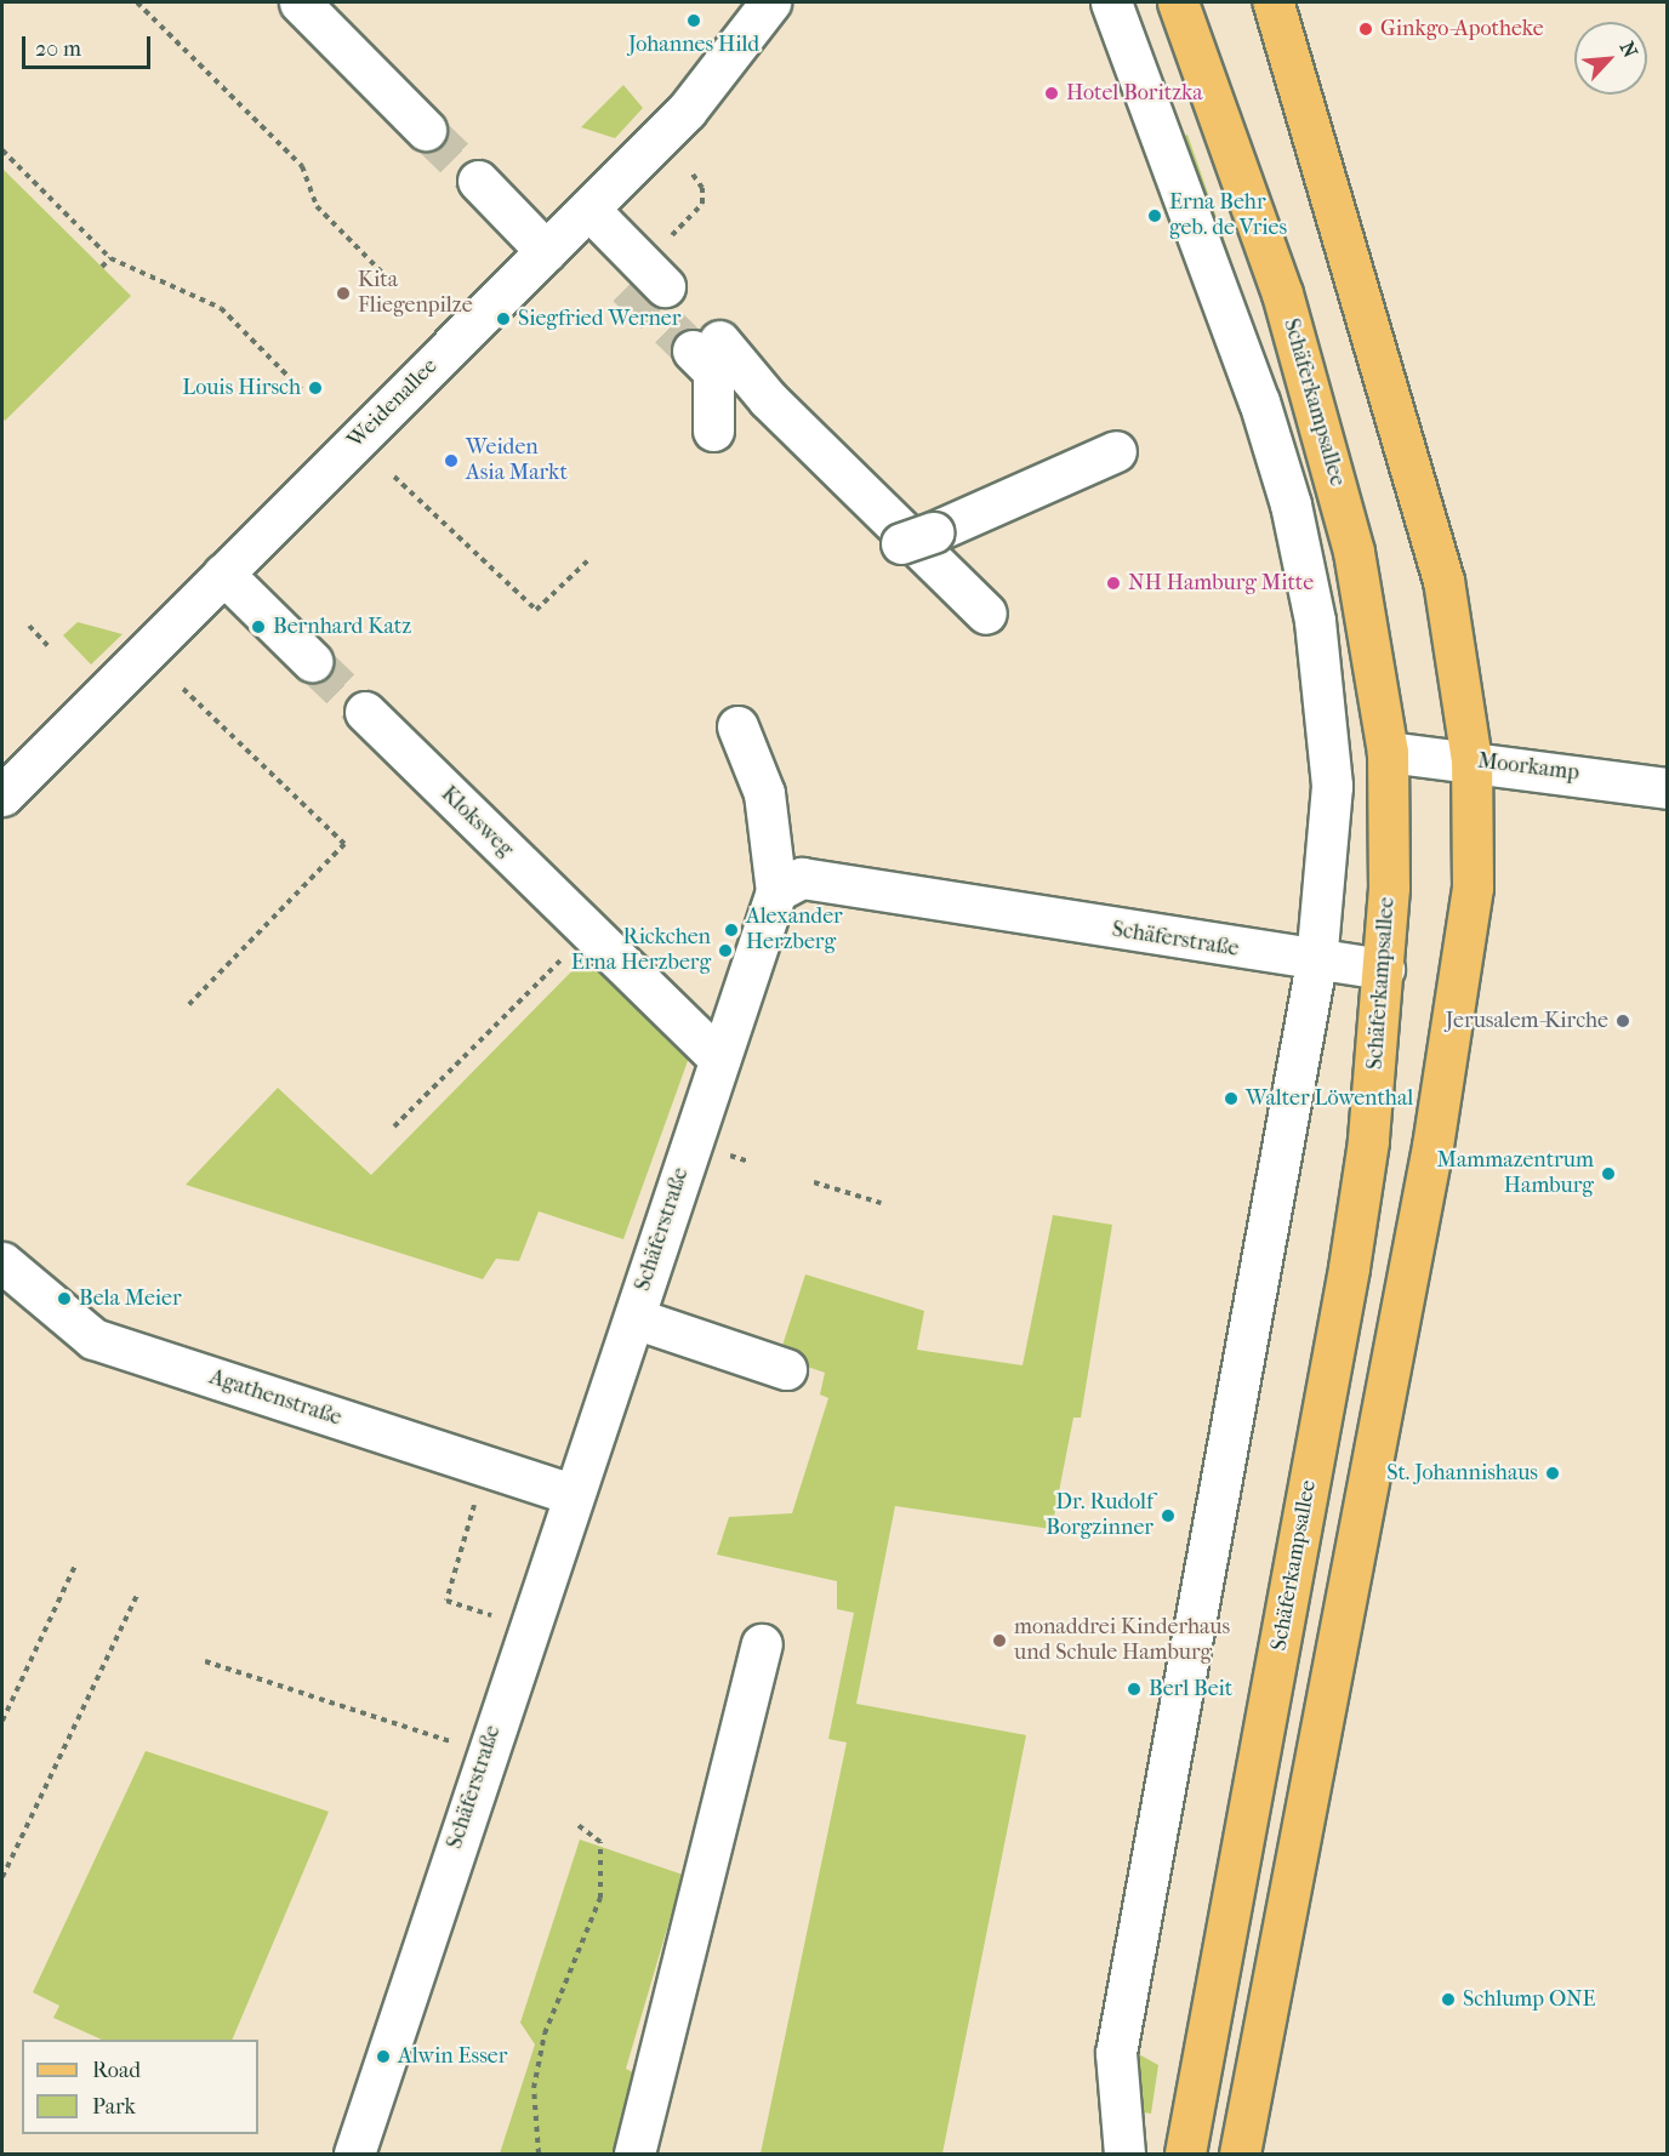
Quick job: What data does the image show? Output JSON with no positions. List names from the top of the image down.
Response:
{
  "streets": {
    "main road": ["Schäferkampsallee"],
    "street": [
      "Weidenallee",
      "Moorkamp",
      "Kloksweg",
      "Schäferstraße",
      "Agathenstraße"
    ]
  },
  "crossings": [
    ["Schäferkampsallee", "Moorkamp"],
    ["Schäferkampsallee", "Schäferstraße"],
    ["Kloksweg", "Schäferstraße"],
    ["Schäferstraße", "Agathenstraße"]
  ],
  "places": [
    "Johannes Hild",
    "Ginkgo-Apotheke",
    "Hotel Boritzka",
    "Erna Behr geb. de Vries",
    "Kita Fliegenpilze",
    "Siegfried Werner",
    "Louis Hirsch",
    "Weiden Asia Markt",
    "NH Hamburg Mitte",
    "Bernhard Katz",
    "Alexander Herzberg",
    "Rickchen Erna Herzberg",
    "Jerusalem-Kirche",
    "Walter Löwenthal",
    "Mammazentrum Hamburg",
    "Bela Meier",
    "St. Johannishaus",
    "Dr. Rudolf Borgzinner",
    "monaddrei Kinderhaus und Schule Hamburg",
    "Berl Beit",
    "Schlump ONE",
    "Alwin Esser"
  ],
  "legend": ["Road", "Park"],
  "scale_bar": "20 m",
  "north": "top right"
}
